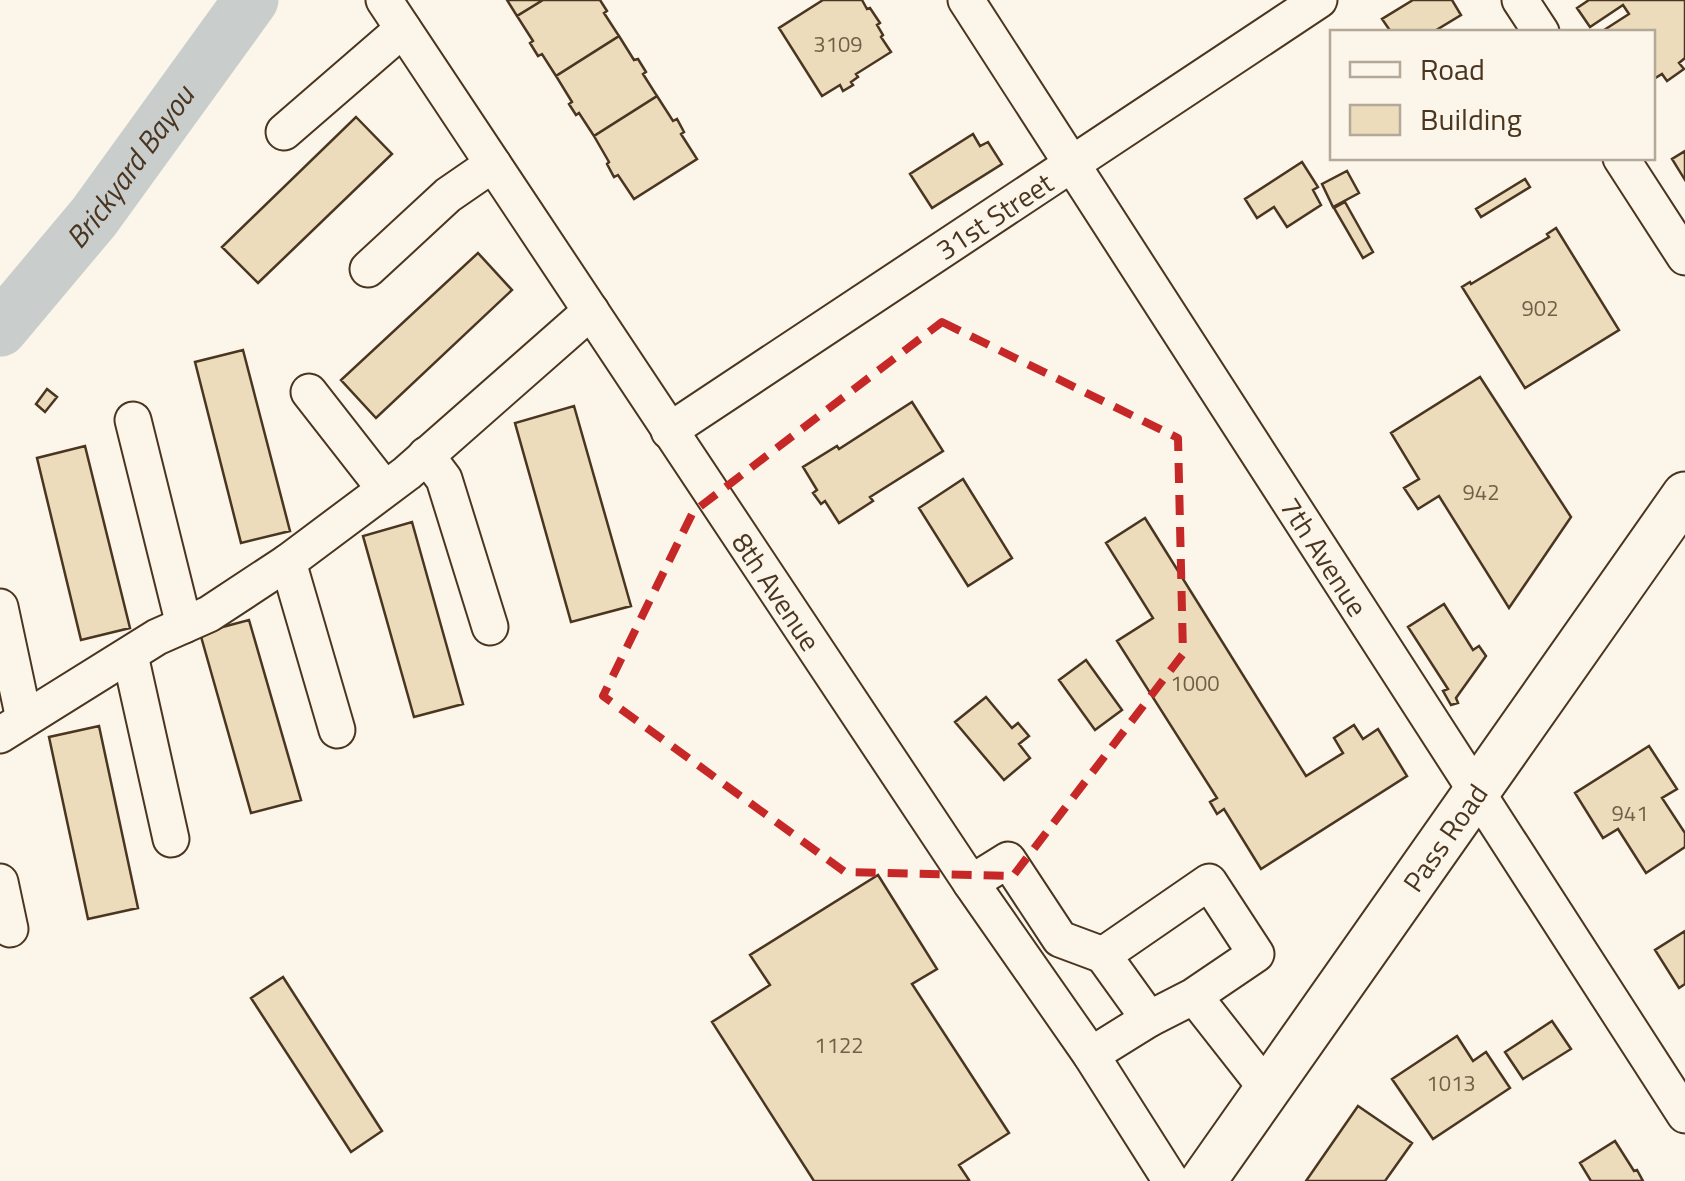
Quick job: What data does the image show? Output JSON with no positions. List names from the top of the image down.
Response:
{
  "streets": {
    "main road": ["Pass Road"],
    "street": ["31st Street", "7th Avenue", "8th Avenue"]
  },
  "crossings": [
    ["31st Street", "7th Avenue"],
    ["31st Street", "8th Avenue"],
    ["7th Avenue", "Pass Road"]
  ],
  "water": ["Brickyard Bayou"],
  "house_numbers": [
    "3109",
    "902",
    "942",
    "1000",
    "941",
    "1122",
    "1013"
  ],
  "legend": ["Road", "Building"]
}
